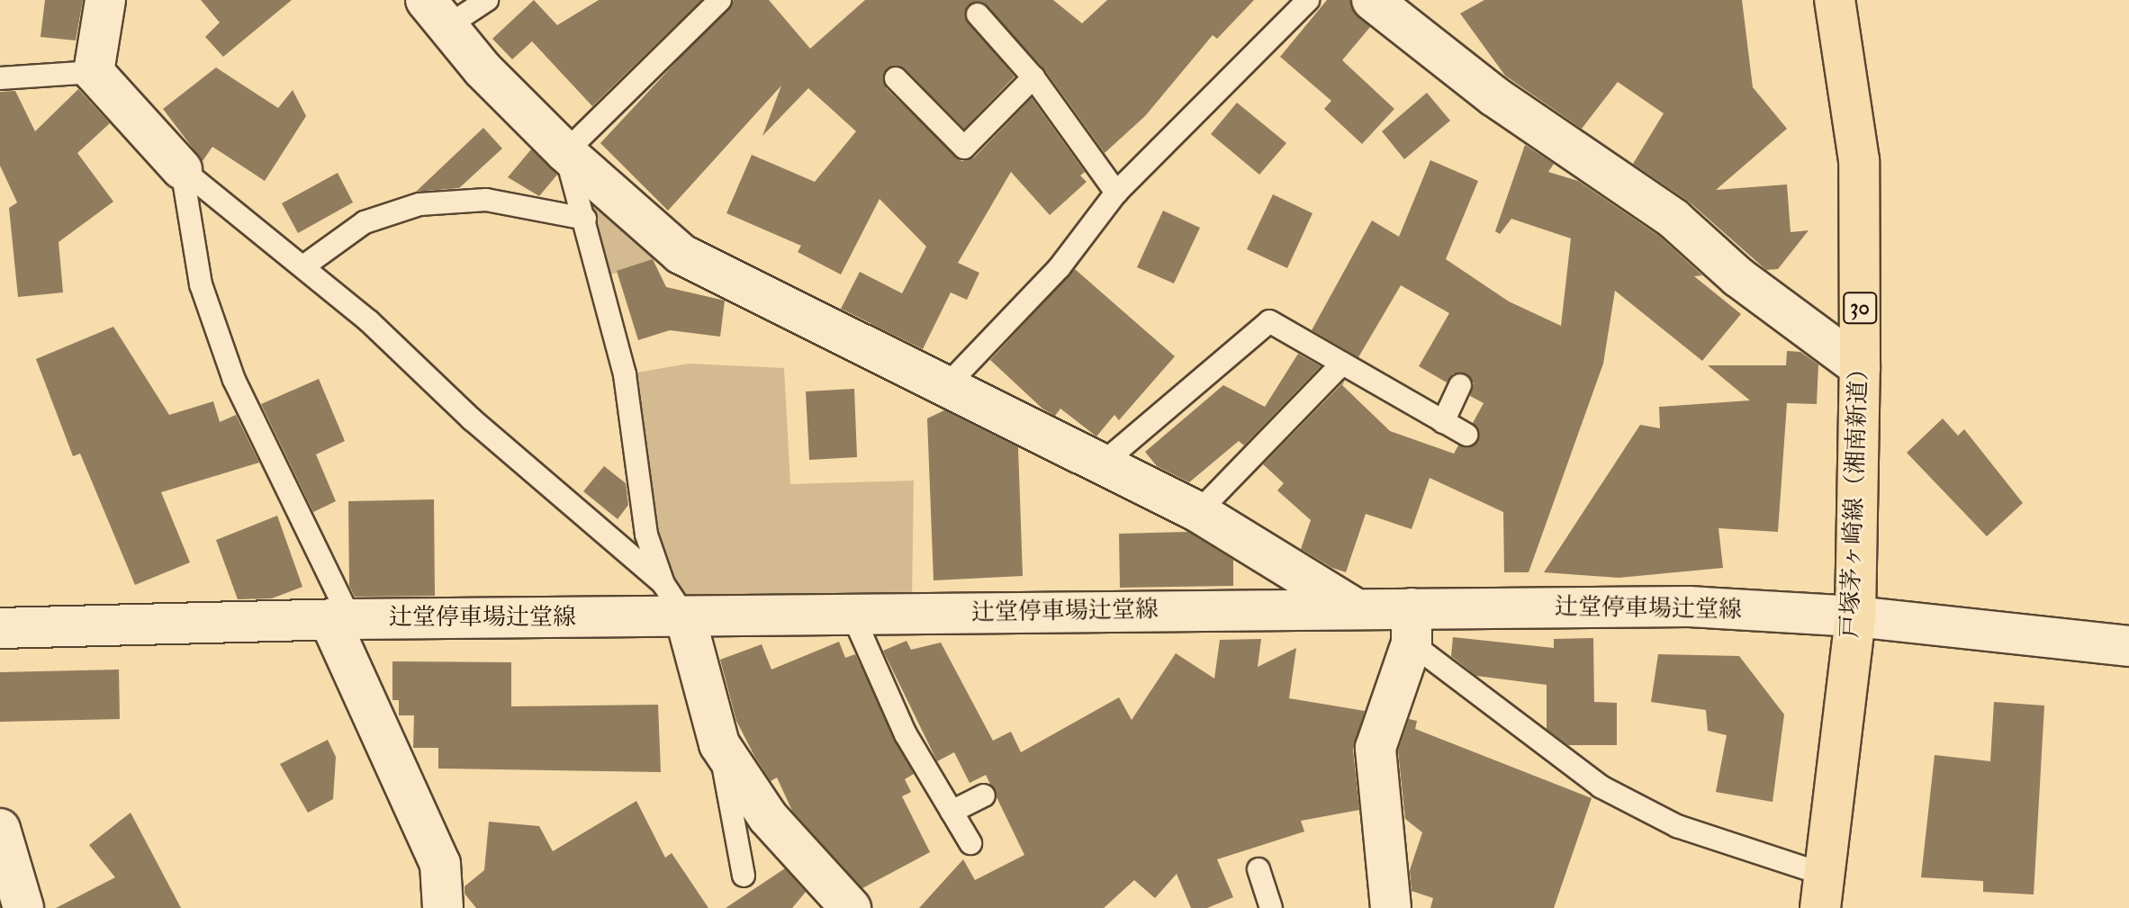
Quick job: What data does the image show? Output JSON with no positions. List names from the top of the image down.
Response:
{
  "streets": {
    "main road": ["30", "戸塚茅ヶ崎線（湘南新道）"],
    "street": ["辻堂停車場辻堂線"]
  },
  "crossings": [
    ["戸塚茅ヶ崎線（湘南新道）", "辻堂停車場辻堂線"]
  ]
}
